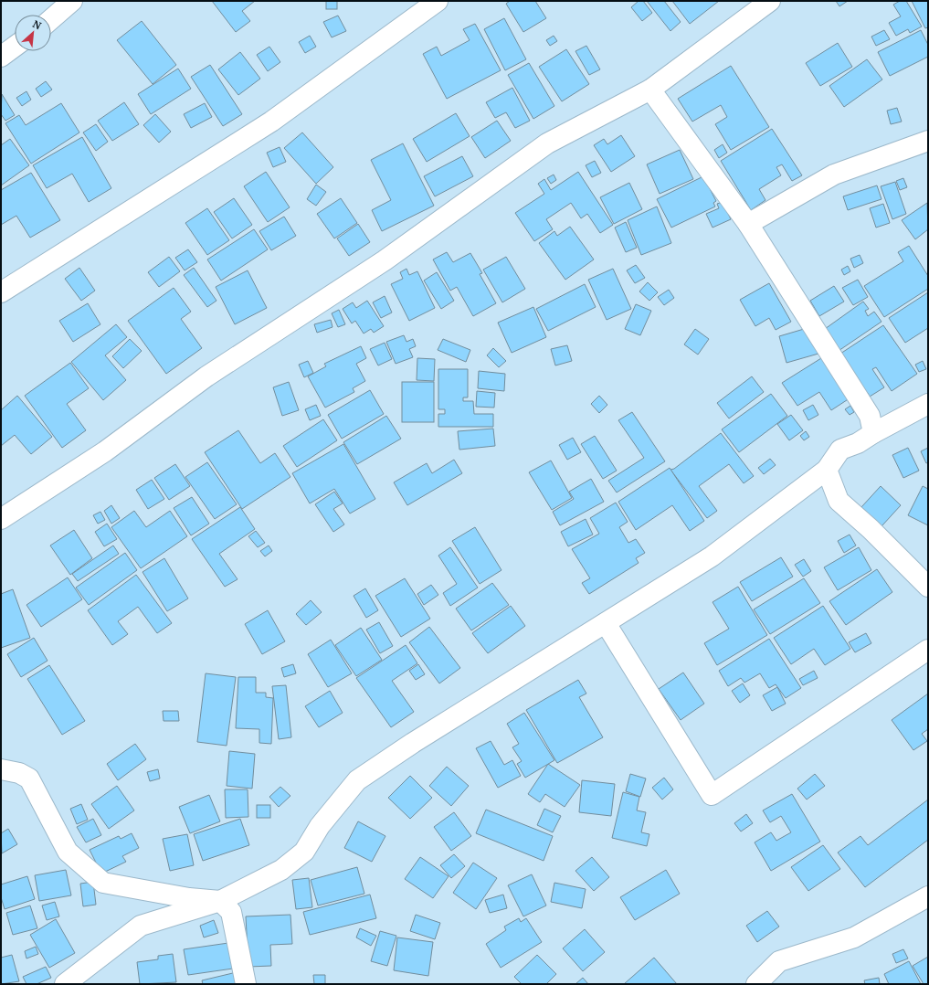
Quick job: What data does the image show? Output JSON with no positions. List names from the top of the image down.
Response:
{
  "north": "top right"
}
